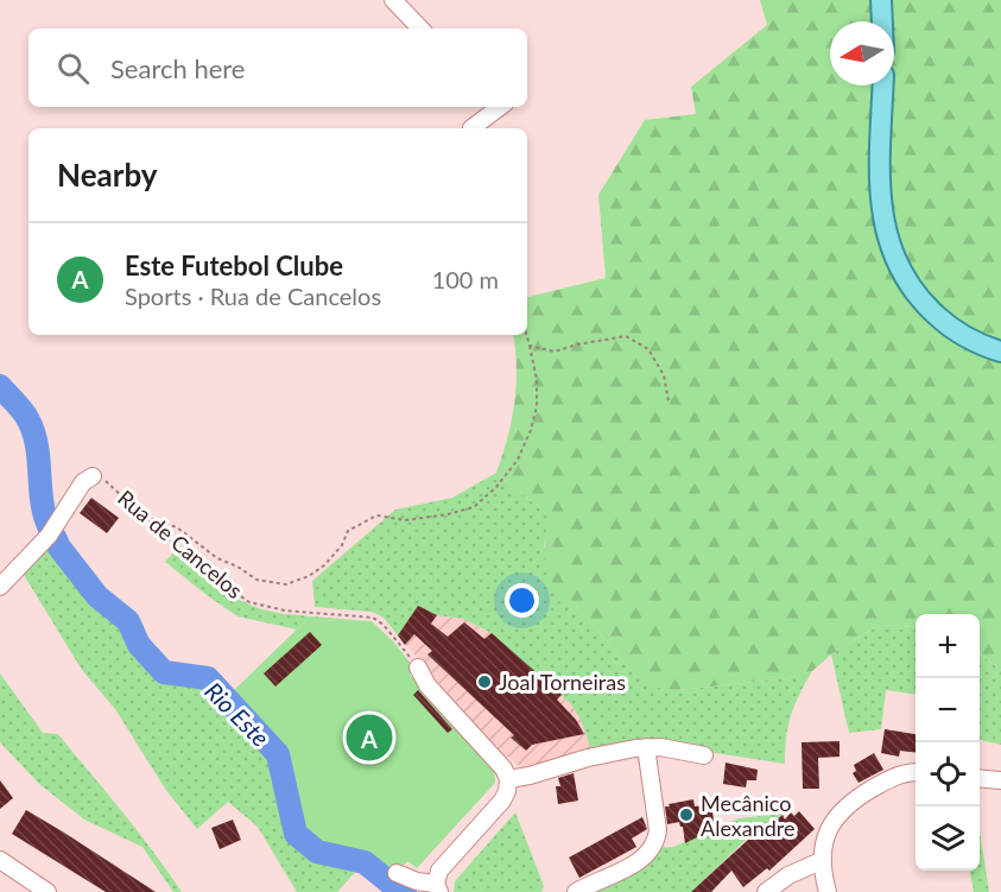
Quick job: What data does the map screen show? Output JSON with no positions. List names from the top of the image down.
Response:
{
  "streets": {
    "path": ["Rua de Cancelos"]
  },
  "water": ["Rio Este"],
  "places": ["Joal Torneiras", "Mecânico Alexandre"],
  "north": "left",
  "page": {
    "search": "Search here",
    "heading": "Nearby",
    "list": [
      {
        "mark": "A",
        "name": "Este Futebol Clube",
        "note": "Sports · Rua de Cancelos",
        "value": "100 m"
      }
    ],
    "map_buttons": ["+", "−"],
    "pins": "A"
  }
}
